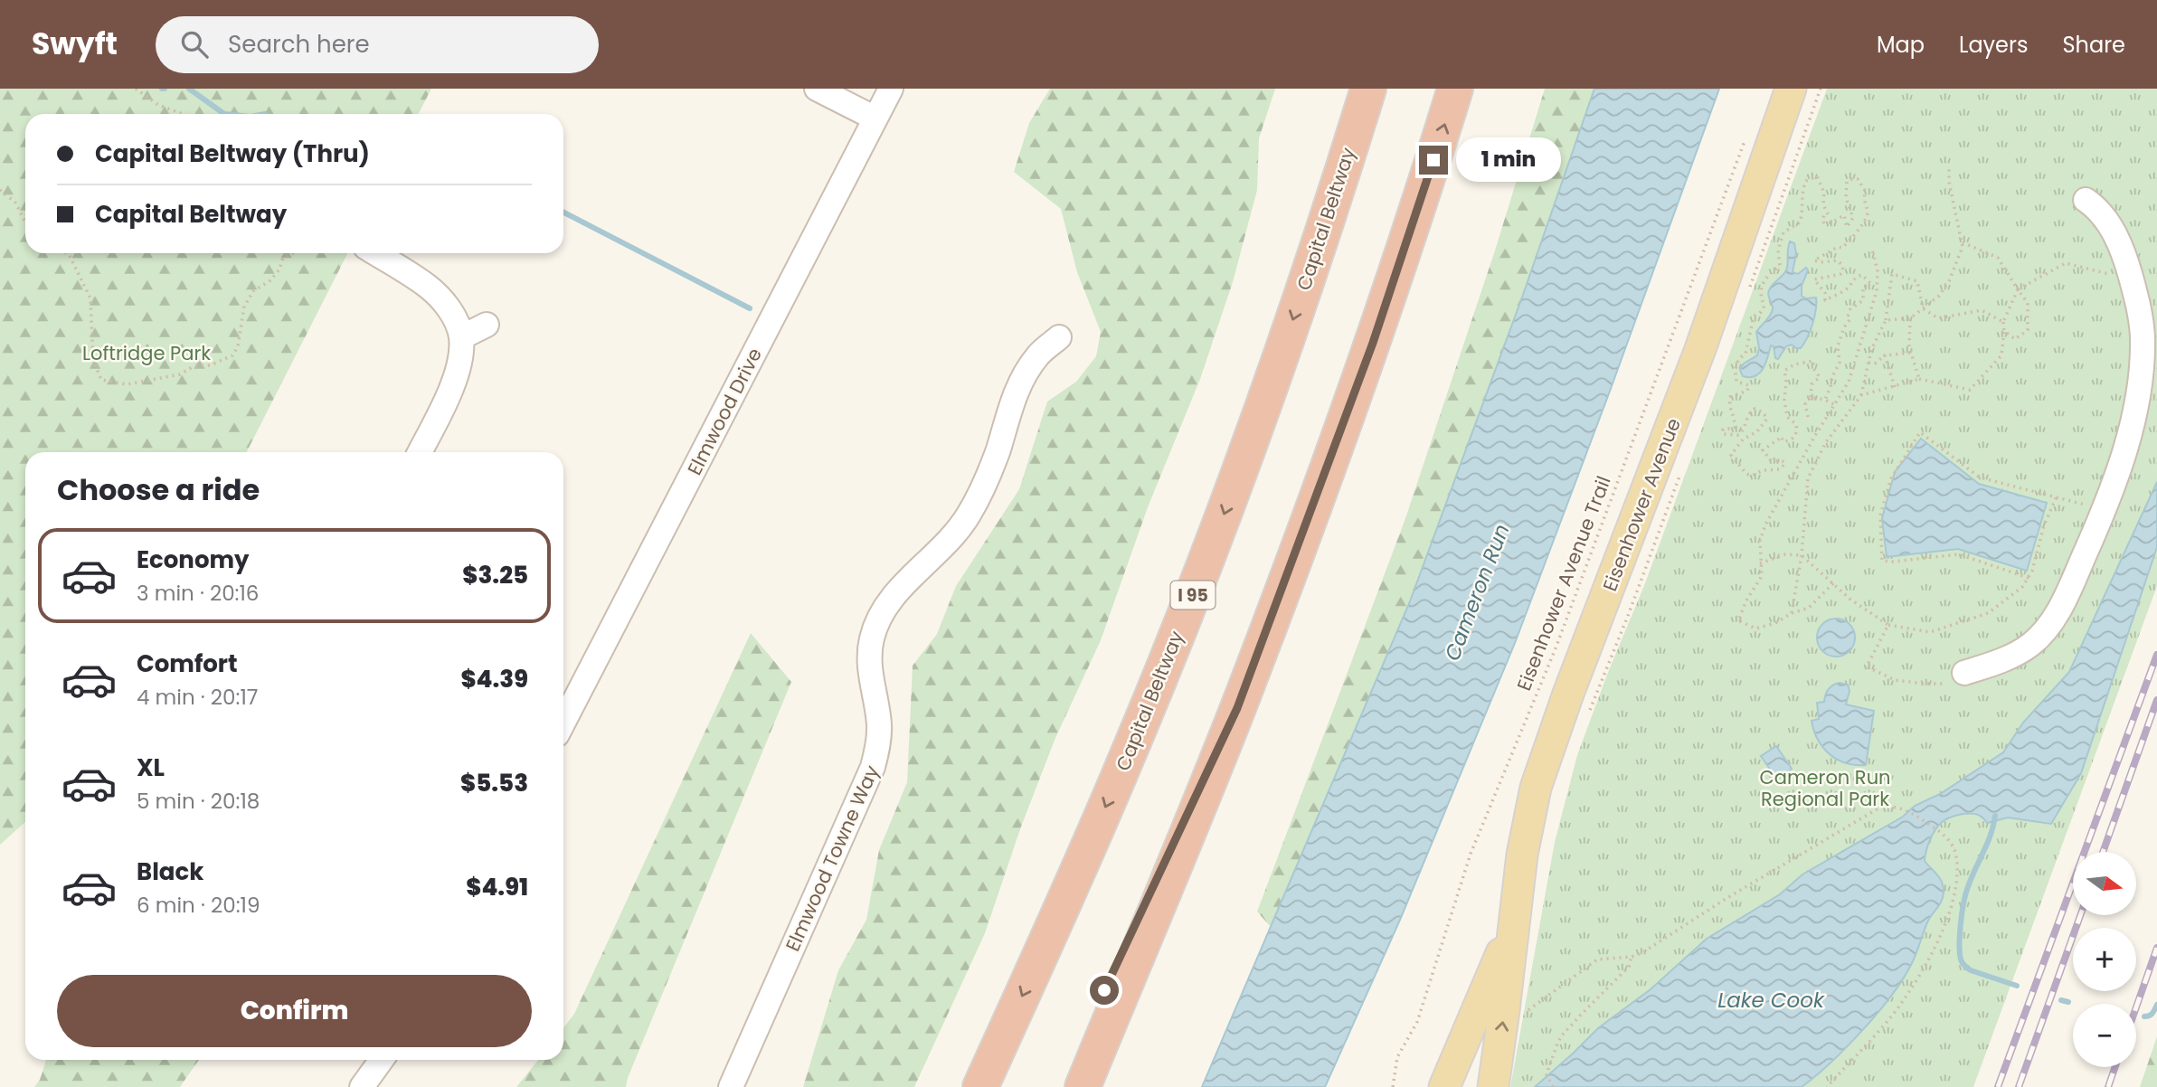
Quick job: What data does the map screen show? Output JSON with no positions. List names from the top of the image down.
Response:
{
  "streets": {
    "highway": ["Capital Beltway", "I 95"],
    "main road": ["Eisenhower Avenue"],
    "street": ["Elmwood Drive", "Elmwood Towne Way"],
    "path": ["Eisenhower Avenue Trail"]
  },
  "water": ["Cameron Run", "Lake Cook"],
  "parks": ["Loftridge Park", "Cameron Run Regional Park"],
  "north": "right",
  "page": {
    "header": "Swyft",
    "search": "Search here",
    "nav": ["Map", "Layers", "Share"],
    "banner": ["Capital Beltway (Thru)", "Capital Beltway"],
    "bubble": "1 min",
    "heading": "Choose a ride",
    "list": [
      {
        "name": "Economy",
        "note": "3 min · 20:16",
        "value": "$3.25"
      },
      {
        "name": "Comfort",
        "note": "4 min · 20:17",
        "value": "$4.39"
      },
      {
        "name": "XL",
        "note": "5 min · 20:18",
        "value": "$5.53"
      },
      {
        "name": "Black",
        "note": "6 min · 20:19",
        "value": "$4.91"
      }
    ],
    "map_buttons": ["+", "−"],
    "buttons": "Confirm"
  }
}
